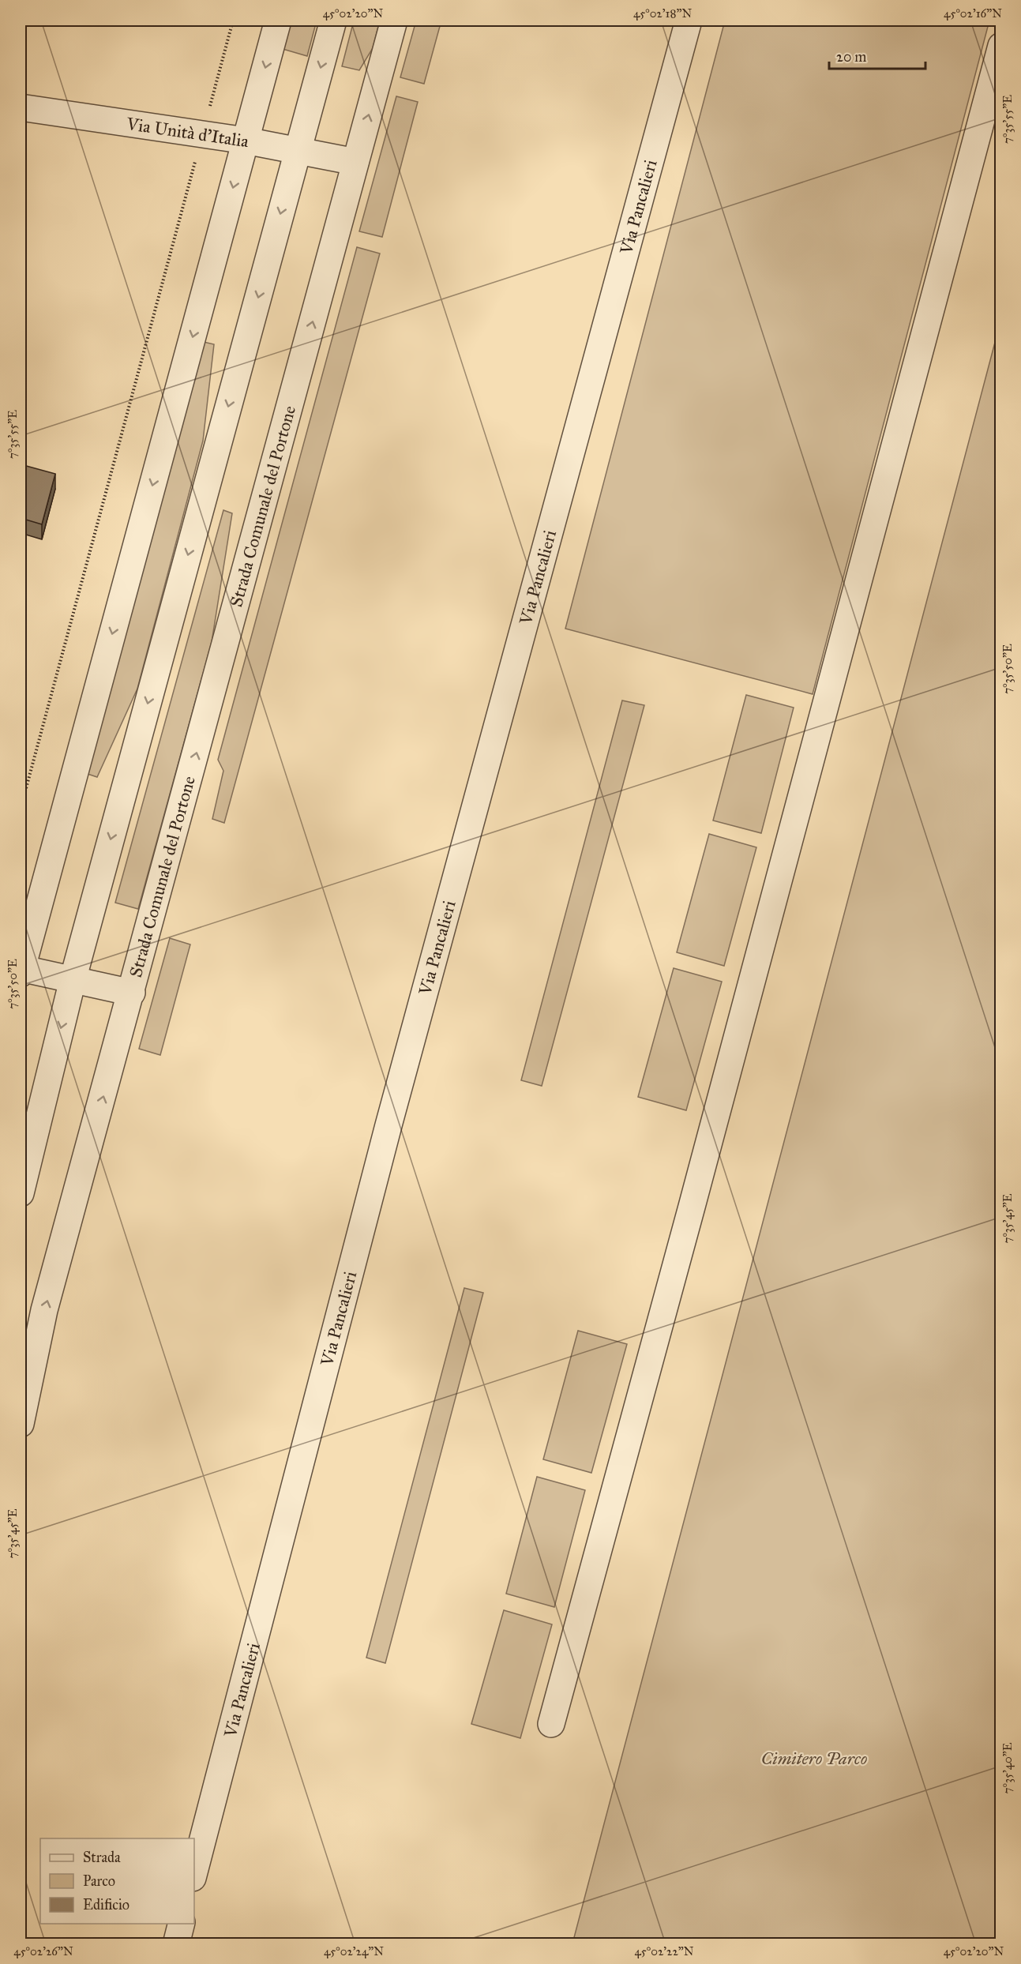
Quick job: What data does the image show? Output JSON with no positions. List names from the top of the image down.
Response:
{
  "streets": {
    "street": ["Via Unità d'Italia", "Via Pancalieri", "Strada Comunale del Portone"]
  },
  "crossings": [
    ["Via Unità d'Italia", "Strada Comunale del Portone"]
  ],
  "parks": ["Cimitero Parco"],
  "legend": ["Strada", "Parco", "Edificio"],
  "scale_bar": "20 m",
  "coordinates": [
    "45°02'20\"N",
    "45°02'18\"N",
    "45°02'16\"N",
    "7°35'55\"E",
    "7°35'50\"E",
    "7°35'45\"E",
    "7°35'40\"E",
    "45°02'26\"N",
    "45°02'24\"N",
    "45°02'22\"N"
  ]
}
